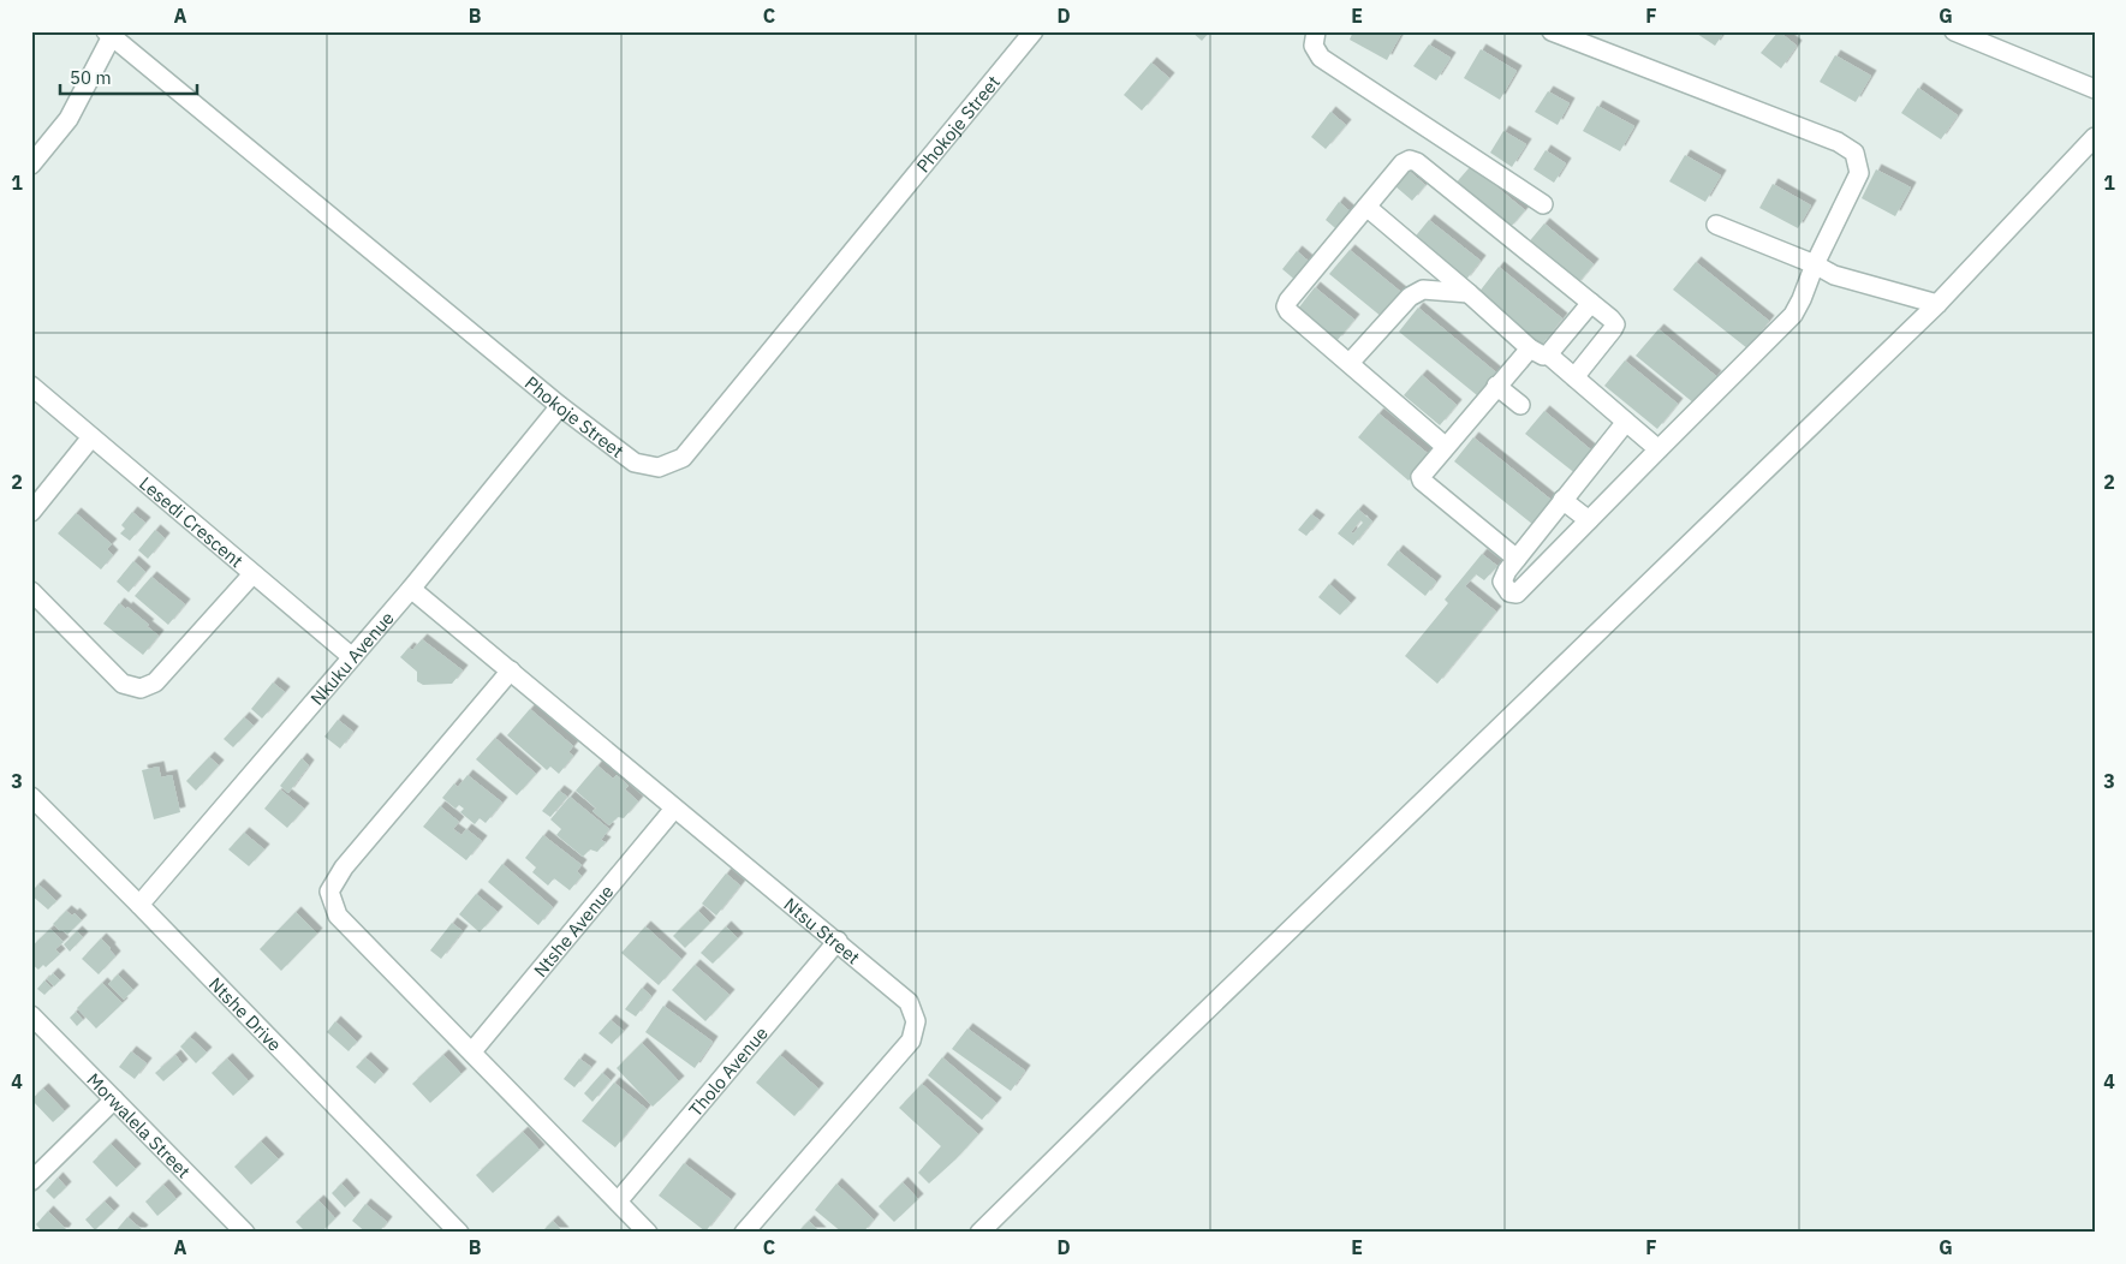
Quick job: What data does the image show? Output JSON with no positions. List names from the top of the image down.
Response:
{
  "streets": {
    "street": [
      "Phokoje Street",
      "Lesedi Crescent",
      "Nkuku Avenue",
      "Ntshe Avenue",
      "Ntsu Street",
      "Ntshe Drive",
      "Tholo Avenue",
      "Morwalela Street"
    ]
  },
  "crossings": [
    ["Phokoje Street", "Nkuku Avenue"],
    ["Lesedi Crescent", "Nkuku Avenue"],
    ["Nkuku Avenue", "Ntsu Street"],
    ["Nkuku Avenue", "Ntshe Drive"],
    ["Ntshe Avenue", "Ntsu Street"],
    ["Ntsu Street", "Tholo Avenue"]
  ],
  "scale_bar": "50 m",
  "grid": {
    "columns": [
      "A",
      "B",
      "C",
      "D",
      "E",
      "F",
      "G"
    ],
    "rows": [
      "1",
      "2",
      "3",
      "4"
    ]
  }
}
